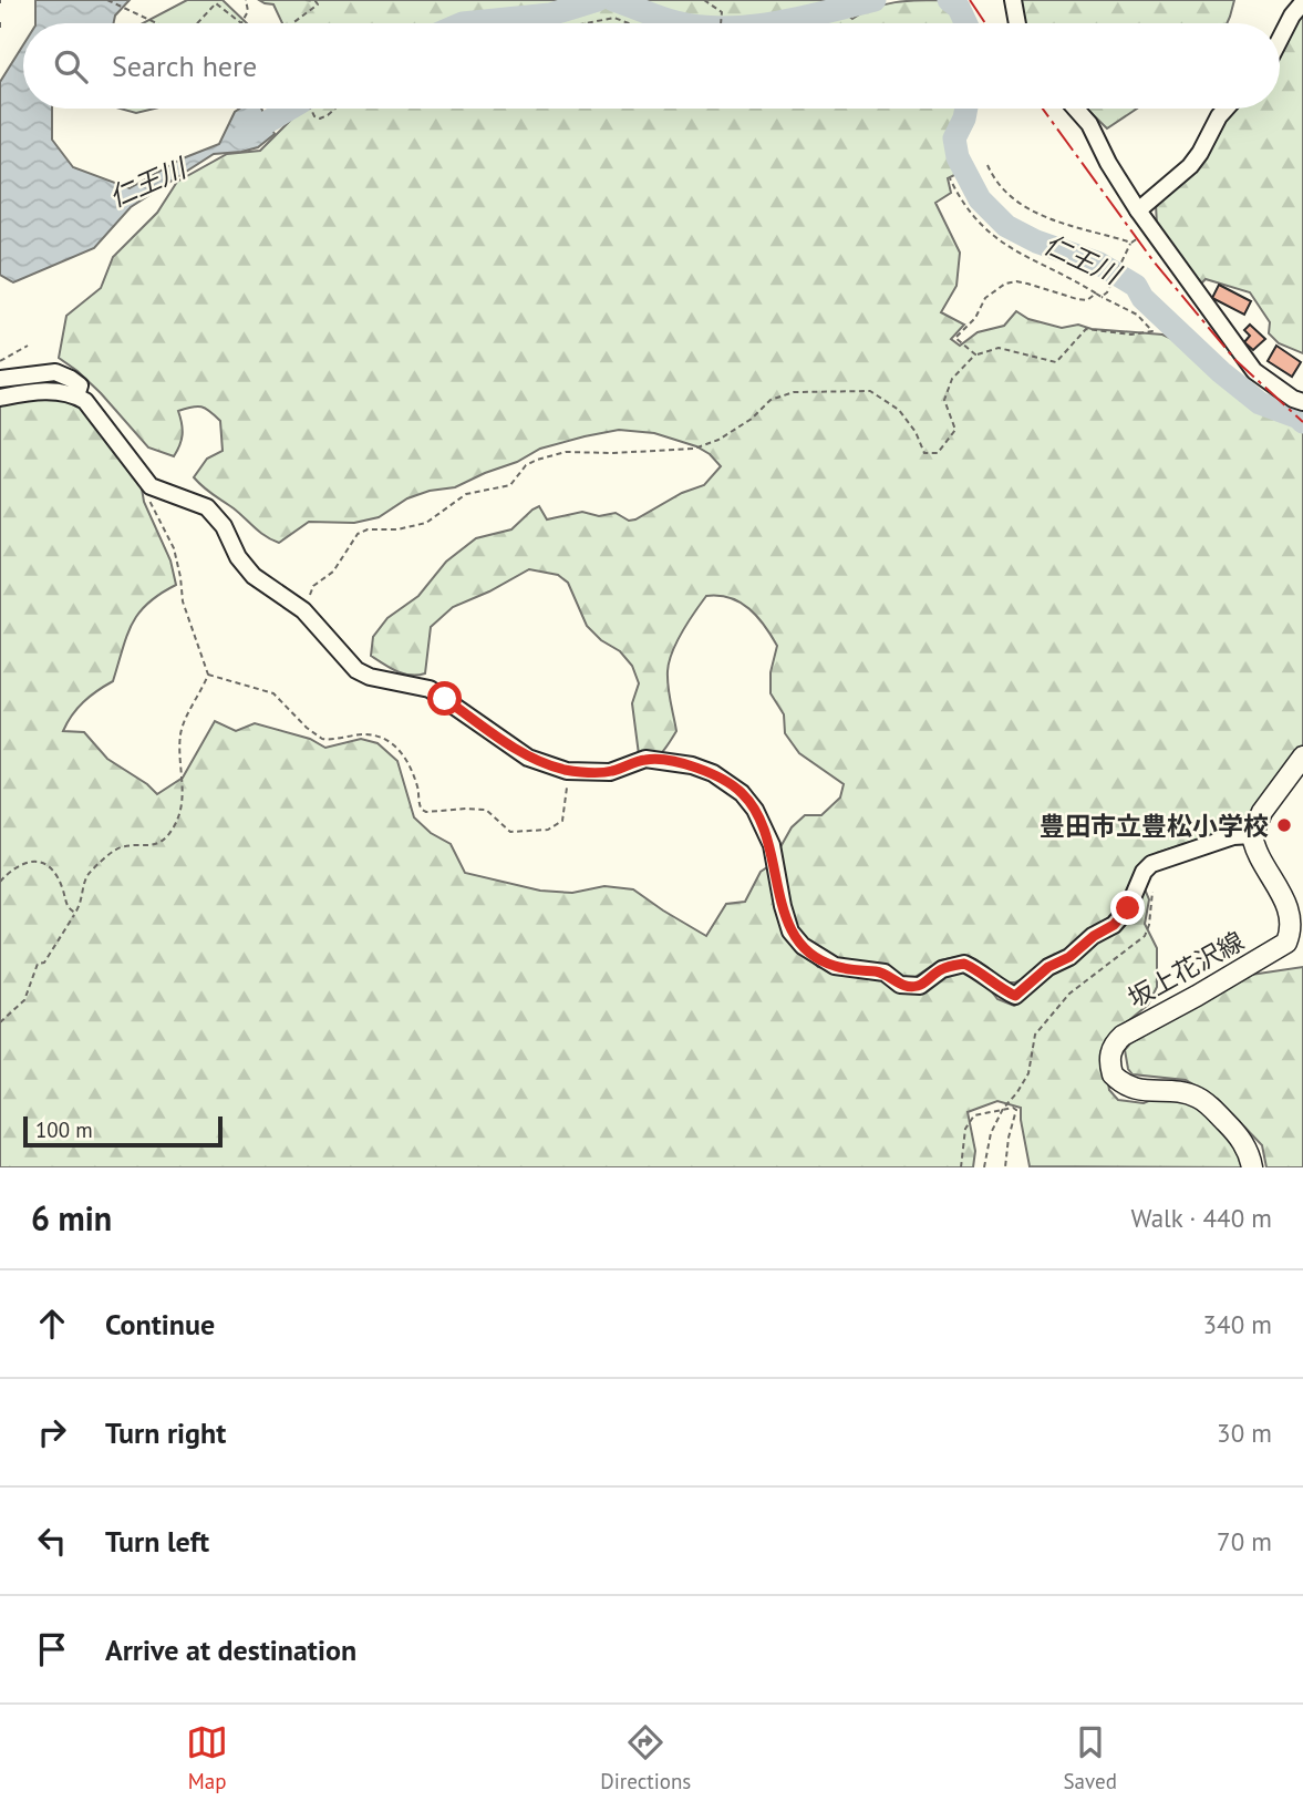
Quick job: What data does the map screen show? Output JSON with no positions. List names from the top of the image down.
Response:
{
  "streets": {
    "main road": ["坂上花沢線"]
  },
  "water": ["仁王川"],
  "places": ["豊田市立豊松小学校"],
  "scale_bar": "100 m",
  "page": {
    "search": "Search here",
    "scale": "100 m",
    "heading": ["6 min", "Walk · 440 m"],
    "list": [
      ["Continue", "340 m"],
      ["Turn right", "30 m"],
      ["Turn left", "70 m"],
      "Arrive at destination"
    ],
    "nav": ["Map", "Directions", "Saved"]
  }
}
